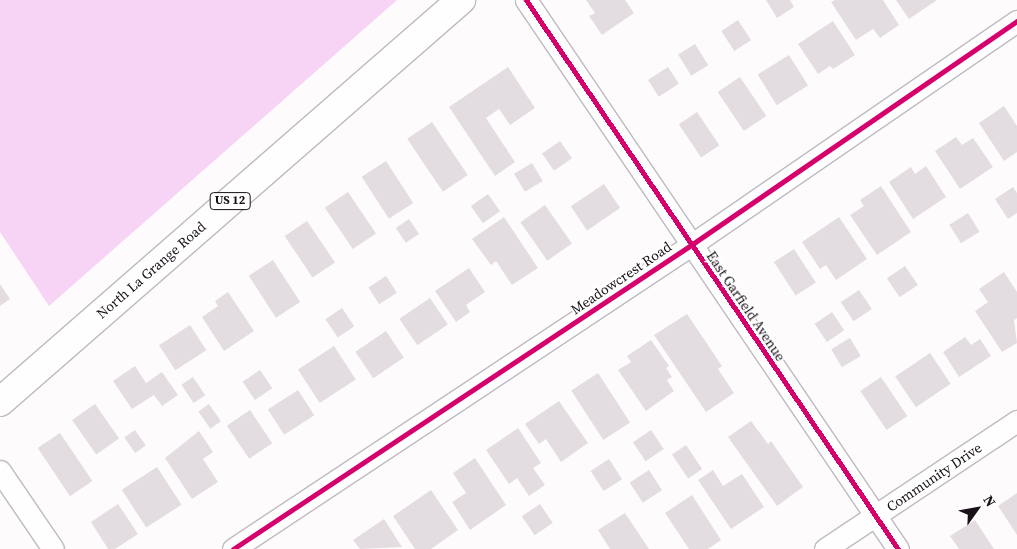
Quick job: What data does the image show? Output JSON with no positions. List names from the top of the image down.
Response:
{
  "streets": {
    "main road": ["US 12", "North La Grange Road"],
    "street": ["Meadowcrest Road", "East Garfield Avenue", "Community Drive"]
  },
  "crossings": [
    ["Meadowcrest Road", "East Garfield Avenue"],
    ["East Garfield Avenue", "Community Drive"]
  ],
  "north": "top right"
}
